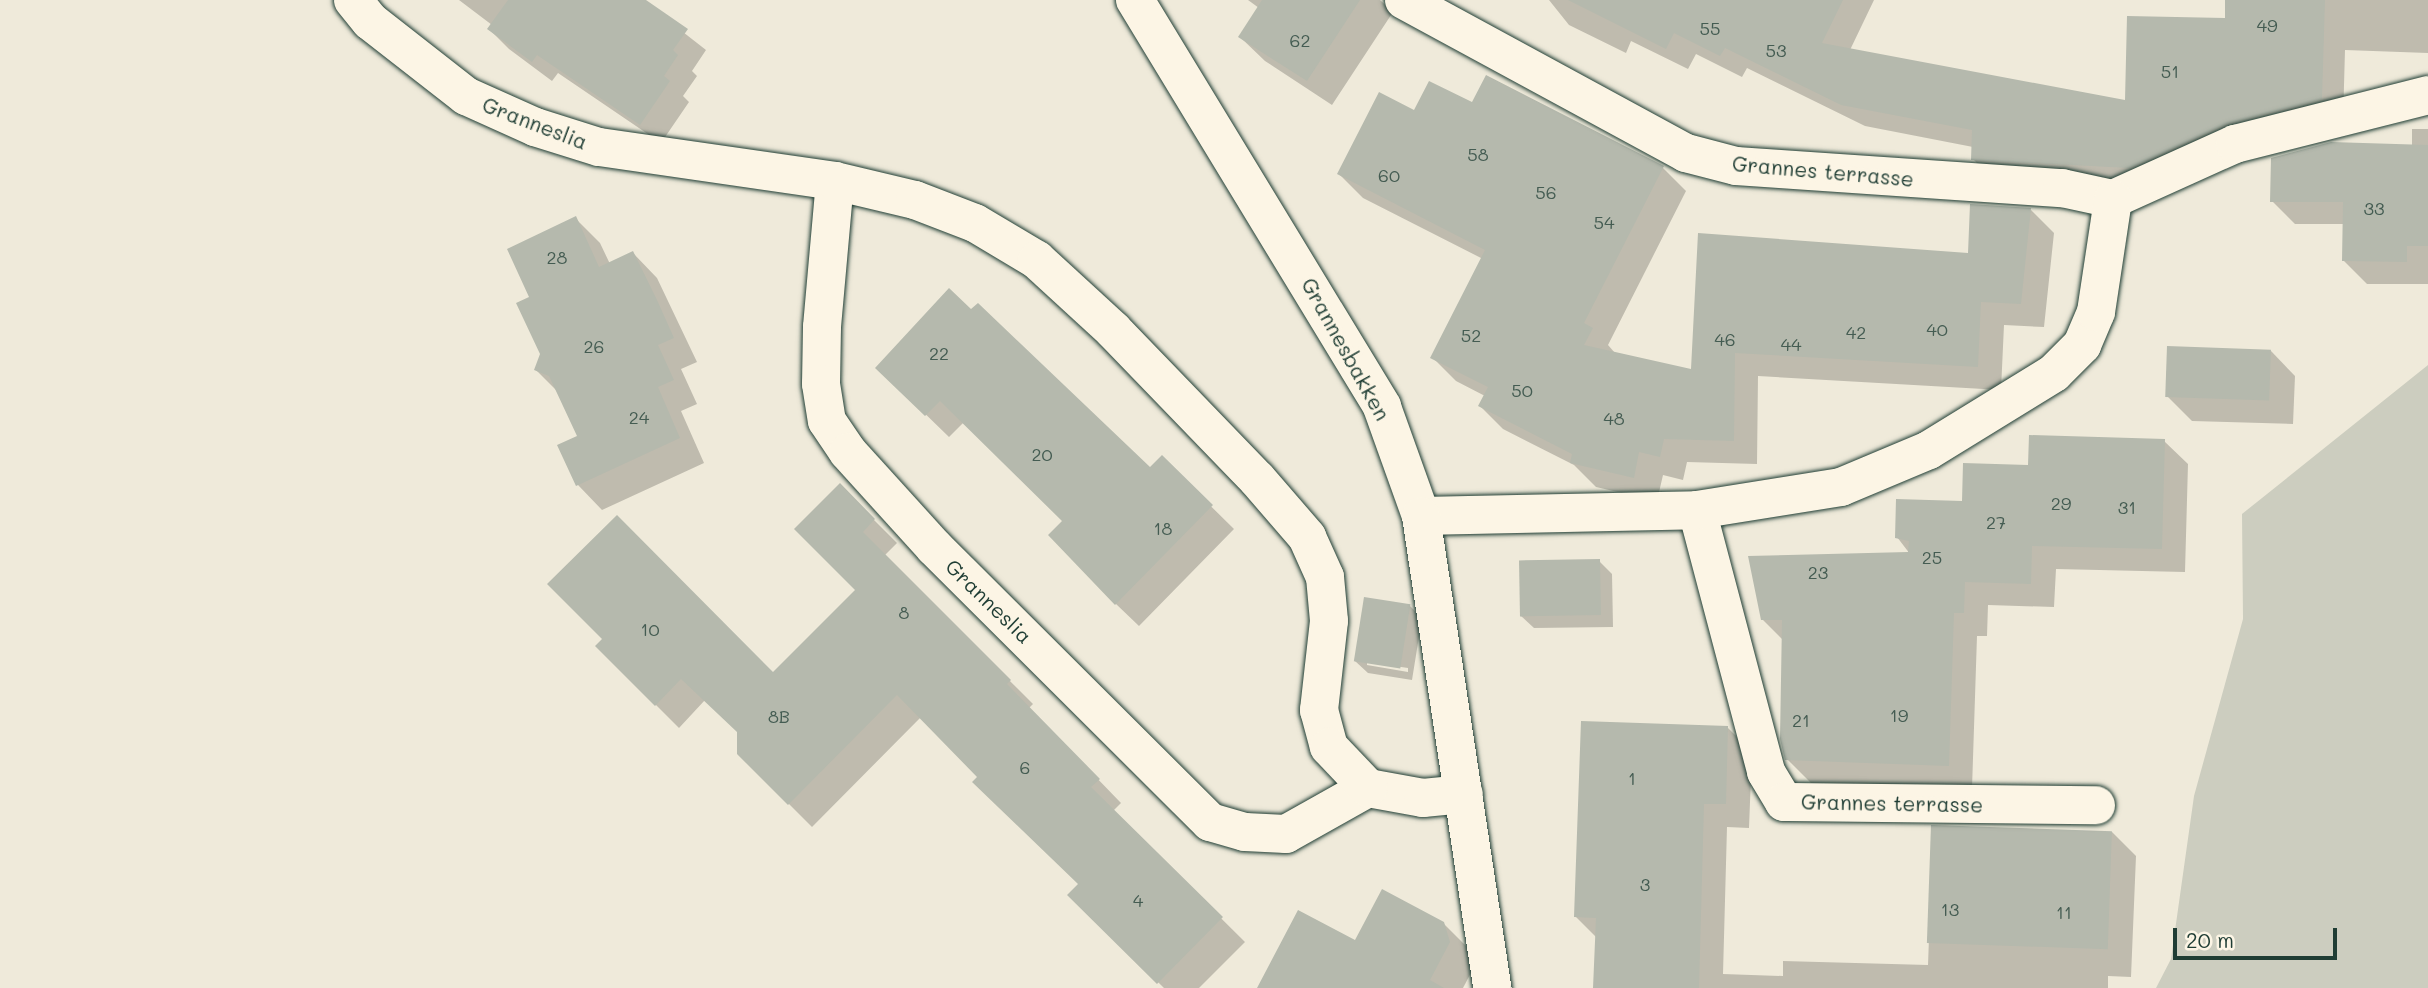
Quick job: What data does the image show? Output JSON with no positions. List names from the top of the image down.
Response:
{
  "streets": {
    "street": ["Granneslia", "Grannes terrasse", "Grannesbakken"]
  },
  "house_numbers": [
    "49",
    "55",
    "62",
    "53",
    "51",
    "58",
    "60",
    "56",
    "33",
    "54",
    "28",
    "40",
    "42",
    "52",
    "46",
    "44",
    "26",
    "22",
    "50",
    "24",
    "48",
    "20",
    "29",
    "31",
    "27",
    "18",
    "25",
    "23",
    "8",
    "10",
    "19",
    "8B",
    "21",
    "6",
    "1",
    "3",
    "4",
    "13",
    "11"
  ],
  "scale_bar": "20 m"
}
